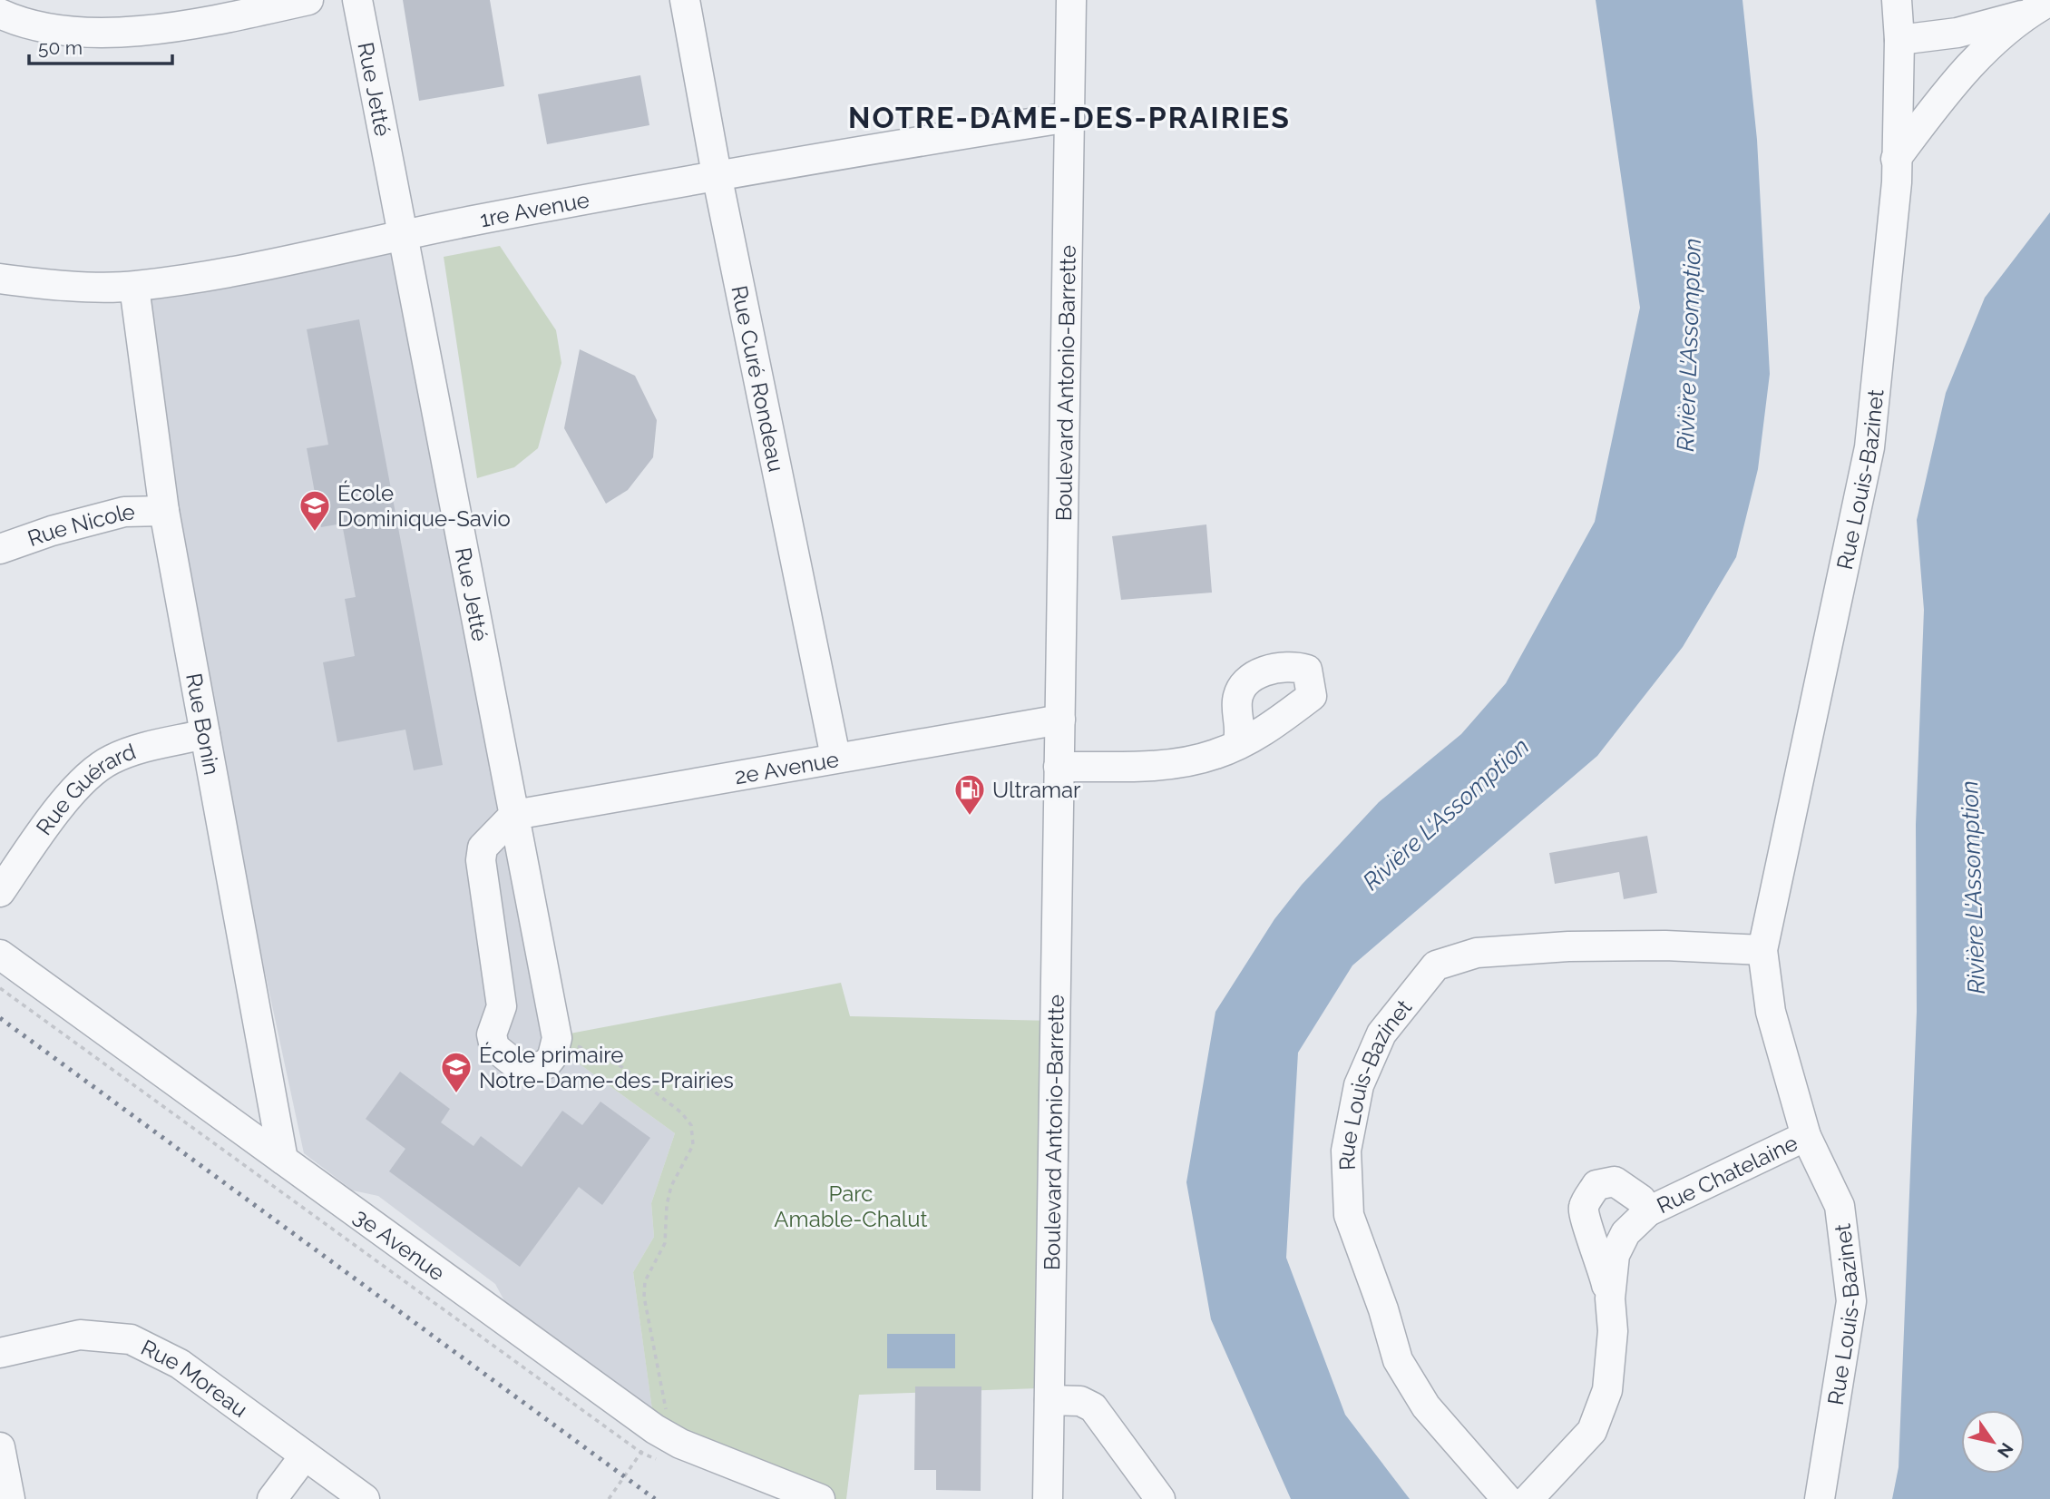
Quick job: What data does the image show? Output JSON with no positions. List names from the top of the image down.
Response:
{
  "streets": {
    "street": [
      "Rue Jetté",
      "1re Avenue",
      "Rue Curé Rondeau",
      "Boulevard Antonio-Barrette",
      "Rue Louis-Bazinet",
      "Rue Nicole",
      "Rue Bonin",
      "2e Avenue",
      "Rue Guérard",
      "Rue Chatelaine",
      "3e Avenue",
      "Rue Moreau"
    ]
  },
  "crossings": [
    ["Rue Jetté", "1re Avenue"],
    ["Rue Jetté", "2e Avenue"],
    ["1re Avenue", "Rue Curé Rondeau"],
    ["1re Avenue", "Boulevard Antonio-Barrette"],
    ["1re Avenue", "Rue Bonin"],
    ["Rue Curé Rondeau", "2e Avenue"],
    ["Boulevard Antonio-Barrette", "2e Avenue"],
    ["Rue Louis-Bazinet", "Rue Chatelaine"],
    ["Rue Nicole", "Rue Bonin"],
    ["Rue Bonin", "Rue Guérard"],
    ["Rue Bonin", "3e Avenue"]
  ],
  "districts": ["NOTRE-DAME-DES-PRAIRIES"],
  "water": ["Rivière L'Assomption"],
  "parks": ["Parc Amable-Chalut"],
  "places": {
    "school or university": ["École Dominique-Savio", "École primaire Notre-Dame-des-Prairies"],
    "fuel station": ["Ultramar"]
  },
  "scale_bar": "50 m",
  "north": "bottom right"
}
